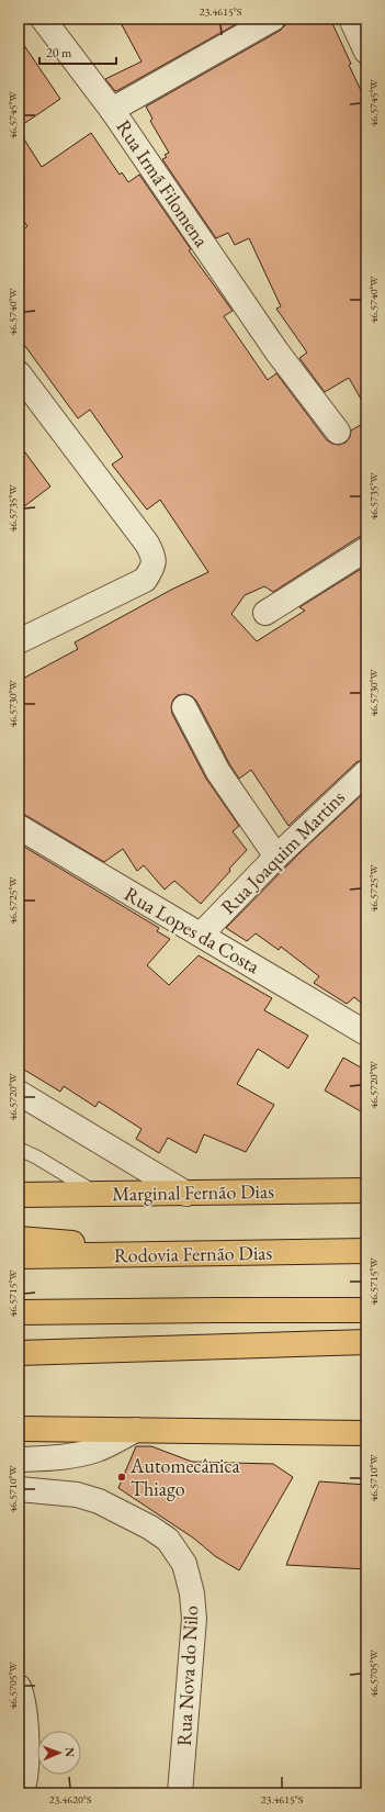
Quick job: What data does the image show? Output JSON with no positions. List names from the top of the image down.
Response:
{
  "streets": {
    "main road": ["Marginal Fernão Dias", "Rodovia Fernão Dias"],
    "street": [
      "Rua Irmã Filomena",
      "Rua Joaquim Martins",
      "Rua Lopes da Costa",
      "Rua Nova do Nilo"
    ]
  },
  "crossings": [
    ["Rua Joaquim Martins", "Rua Lopes da Costa"]
  ],
  "places": ["Automecânica Thiago"],
  "scale_bar": "20 m",
  "north": "right",
  "coordinates": [
    "23.4615°S",
    "46.5745°W",
    "46.5740°W",
    "46.5735°W",
    "46.5730°W",
    "46.5725°W",
    "46.5720°W",
    "46.5715°W",
    "46.5710°W",
    "46.5705°W",
    "23.4620°S"
  ]
}
